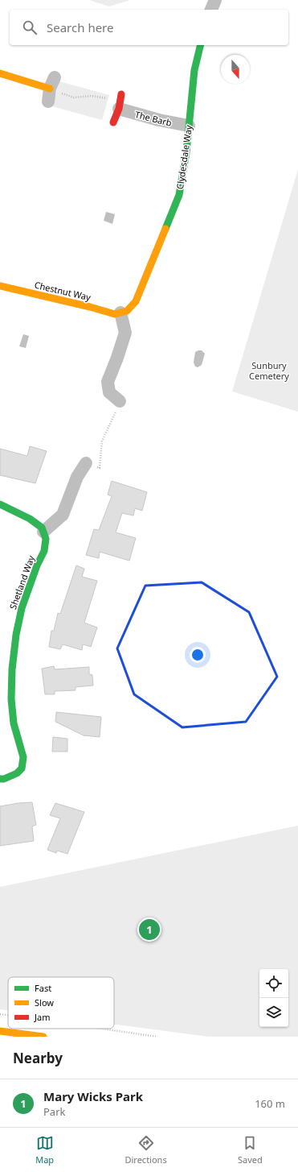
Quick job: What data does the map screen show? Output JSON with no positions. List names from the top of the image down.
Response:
{
  "streets": {
    "street": [
      "The Barb",
      "Clydesdale Way",
      "Chestnut Way",
      "Shetland Way"
    ]
  },
  "crossings": [
    ["The Barb", "Clydesdale Way"],
    ["Clydesdale Way", "Chestnut Way"]
  ],
  "parks": ["Sunbury Cemetery"],
  "legend": ["Fast", "Slow", "Jam"],
  "north": "bottom",
  "page": {
    "search": "Search here",
    "pins": "1",
    "heading": "Nearby",
    "list": [
      {
        "mark": "1",
        "name": "Mary Wicks Park",
        "note": "Park",
        "value": "160 m"
      }
    ],
    "nav": ["Map", "Directions", "Saved"]
  }
}
